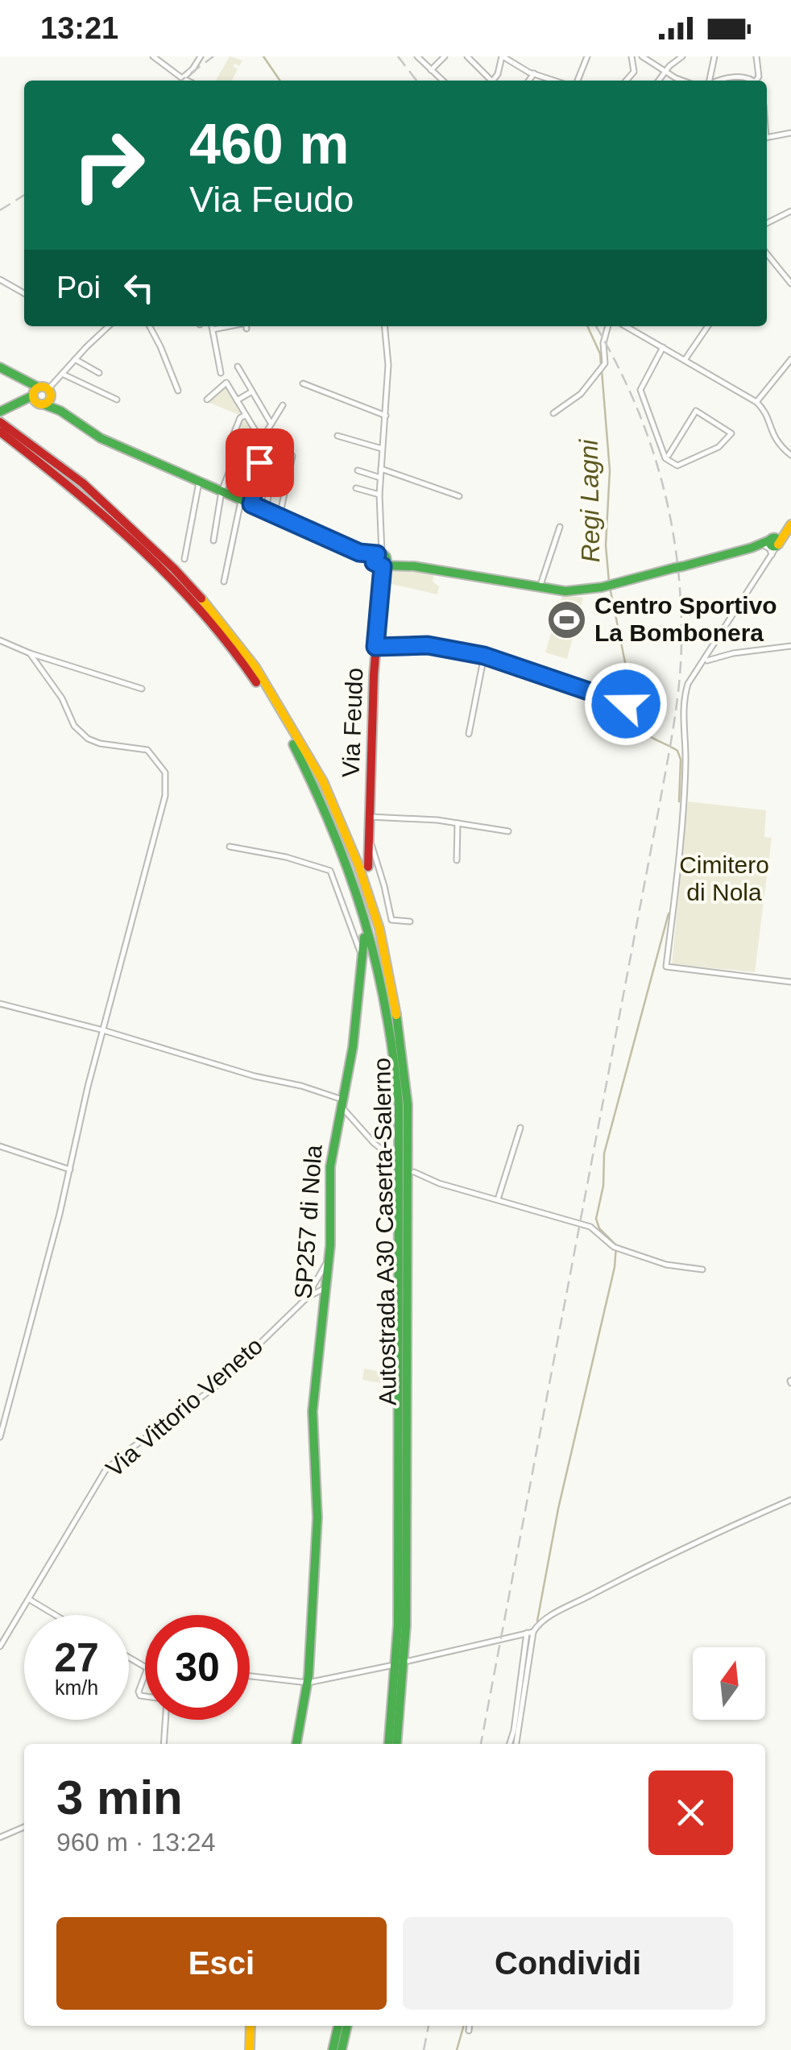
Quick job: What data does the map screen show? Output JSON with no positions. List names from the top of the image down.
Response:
{
  "streets": {
    "main road": ["Via Feudo", "SP257 di Nola", "Autostrada A30 Caserta-Salerno"],
    "street": ["Via Vittorio Veneto"]
  },
  "crossings": [
    ["SP257 di Nola", "Via Vittorio Veneto"]
  ],
  "water": ["Regi Lagni"],
  "parks": ["Cimitero di Nola"],
  "places": {
    "sports": ["Centro Sportivo La Bombonera"]
  },
  "north": "top",
  "page": {
    "status": "13:21",
    "turn": ["460 m", "Via Feudo"],
    "then": "Poi",
    "speed": "27 km/h",
    "limit": "30",
    "heading": ["3 min", "960 m · 13:24"],
    "buttons": ["Esci", "Condividi"]
  }
}
